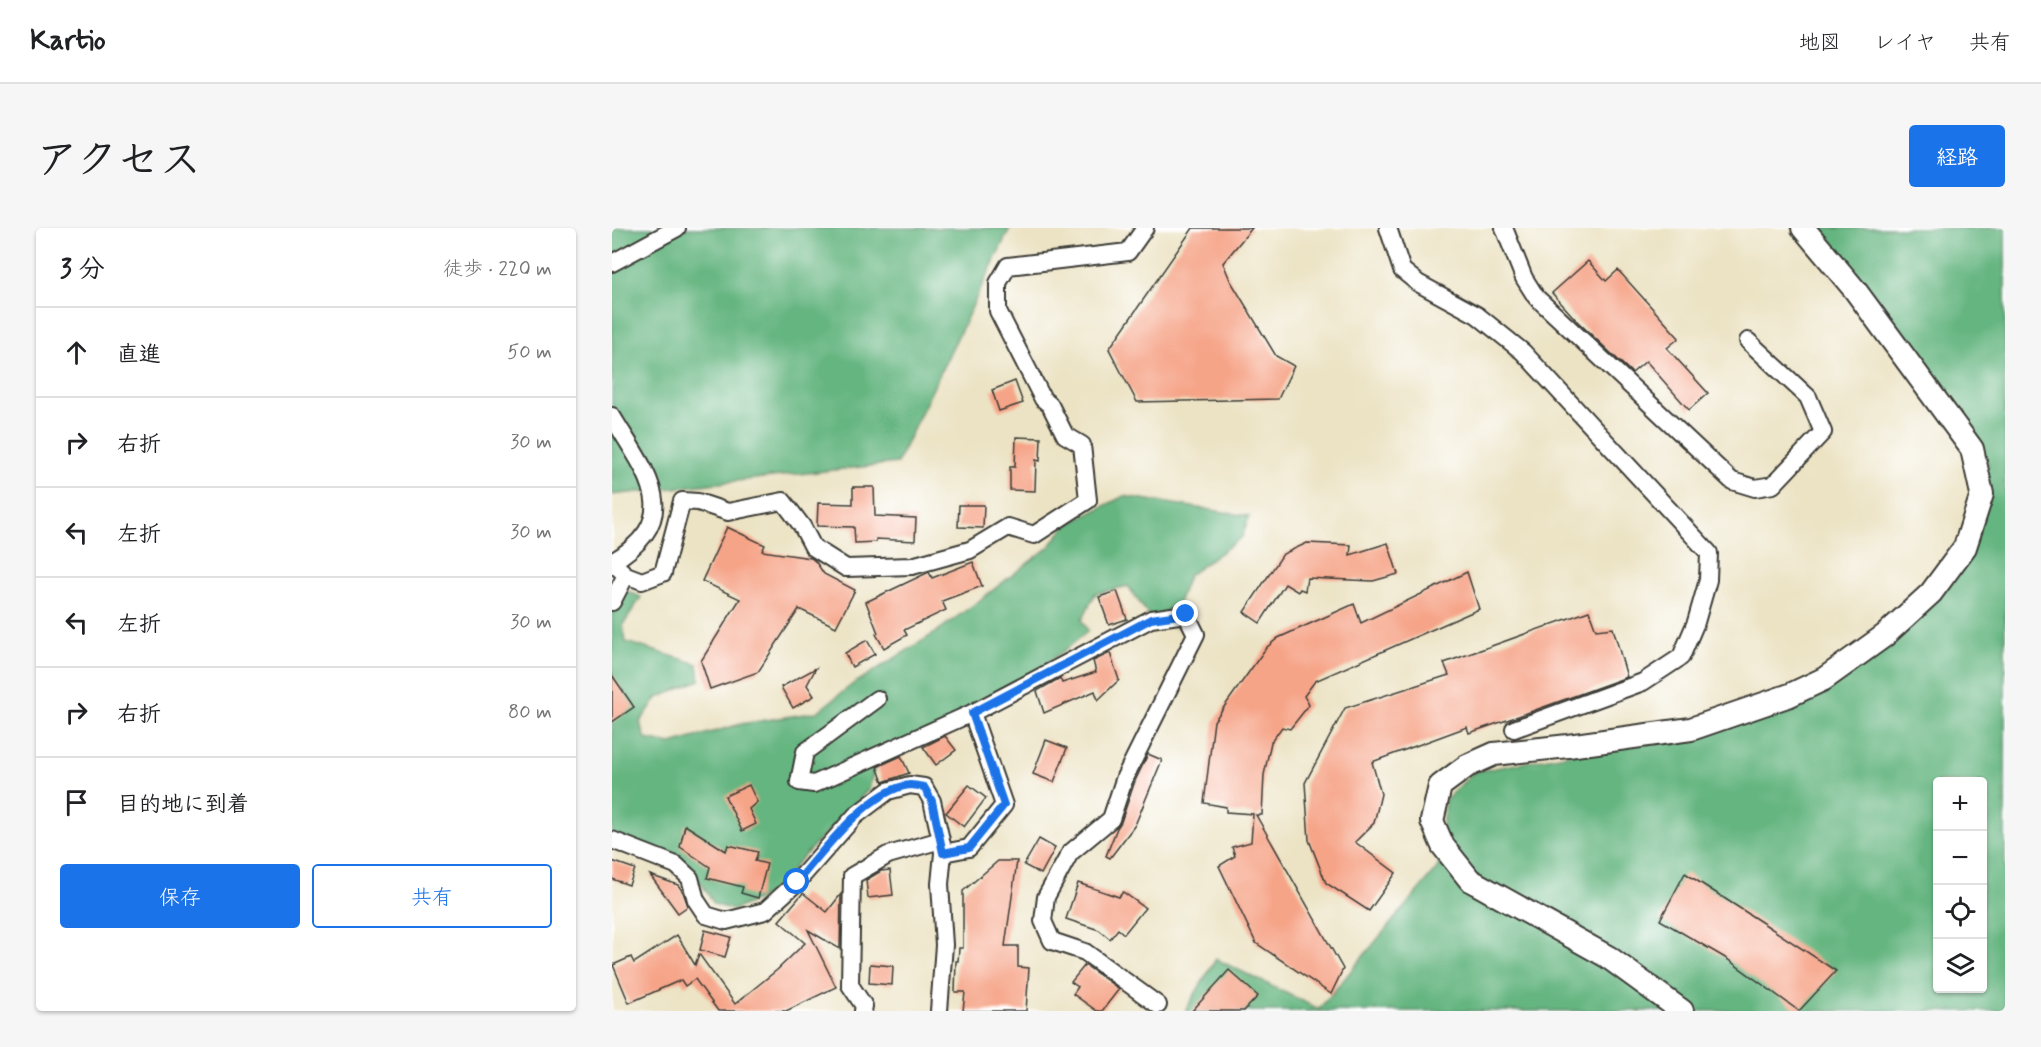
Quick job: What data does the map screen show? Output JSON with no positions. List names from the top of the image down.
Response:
{
  "page": {
    "header": "Kartio",
    "nav": ["地図", "レイヤ", "共有"],
    "title": "アクセス",
    "buttons": [
      "経路",
      ["保存", "共有"]
    ],
    "heading": ["3 分", "徒歩 · 220 m"],
    "list": [
      ["直進", "50 m"],
      ["右折", "30 m"],
      ["左折", "30 m"],
      ["左折", "30 m"],
      ["右折", "80 m"],
      "目的地に到着"
    ],
    "map_buttons": ["+", "−"]
  }
}
